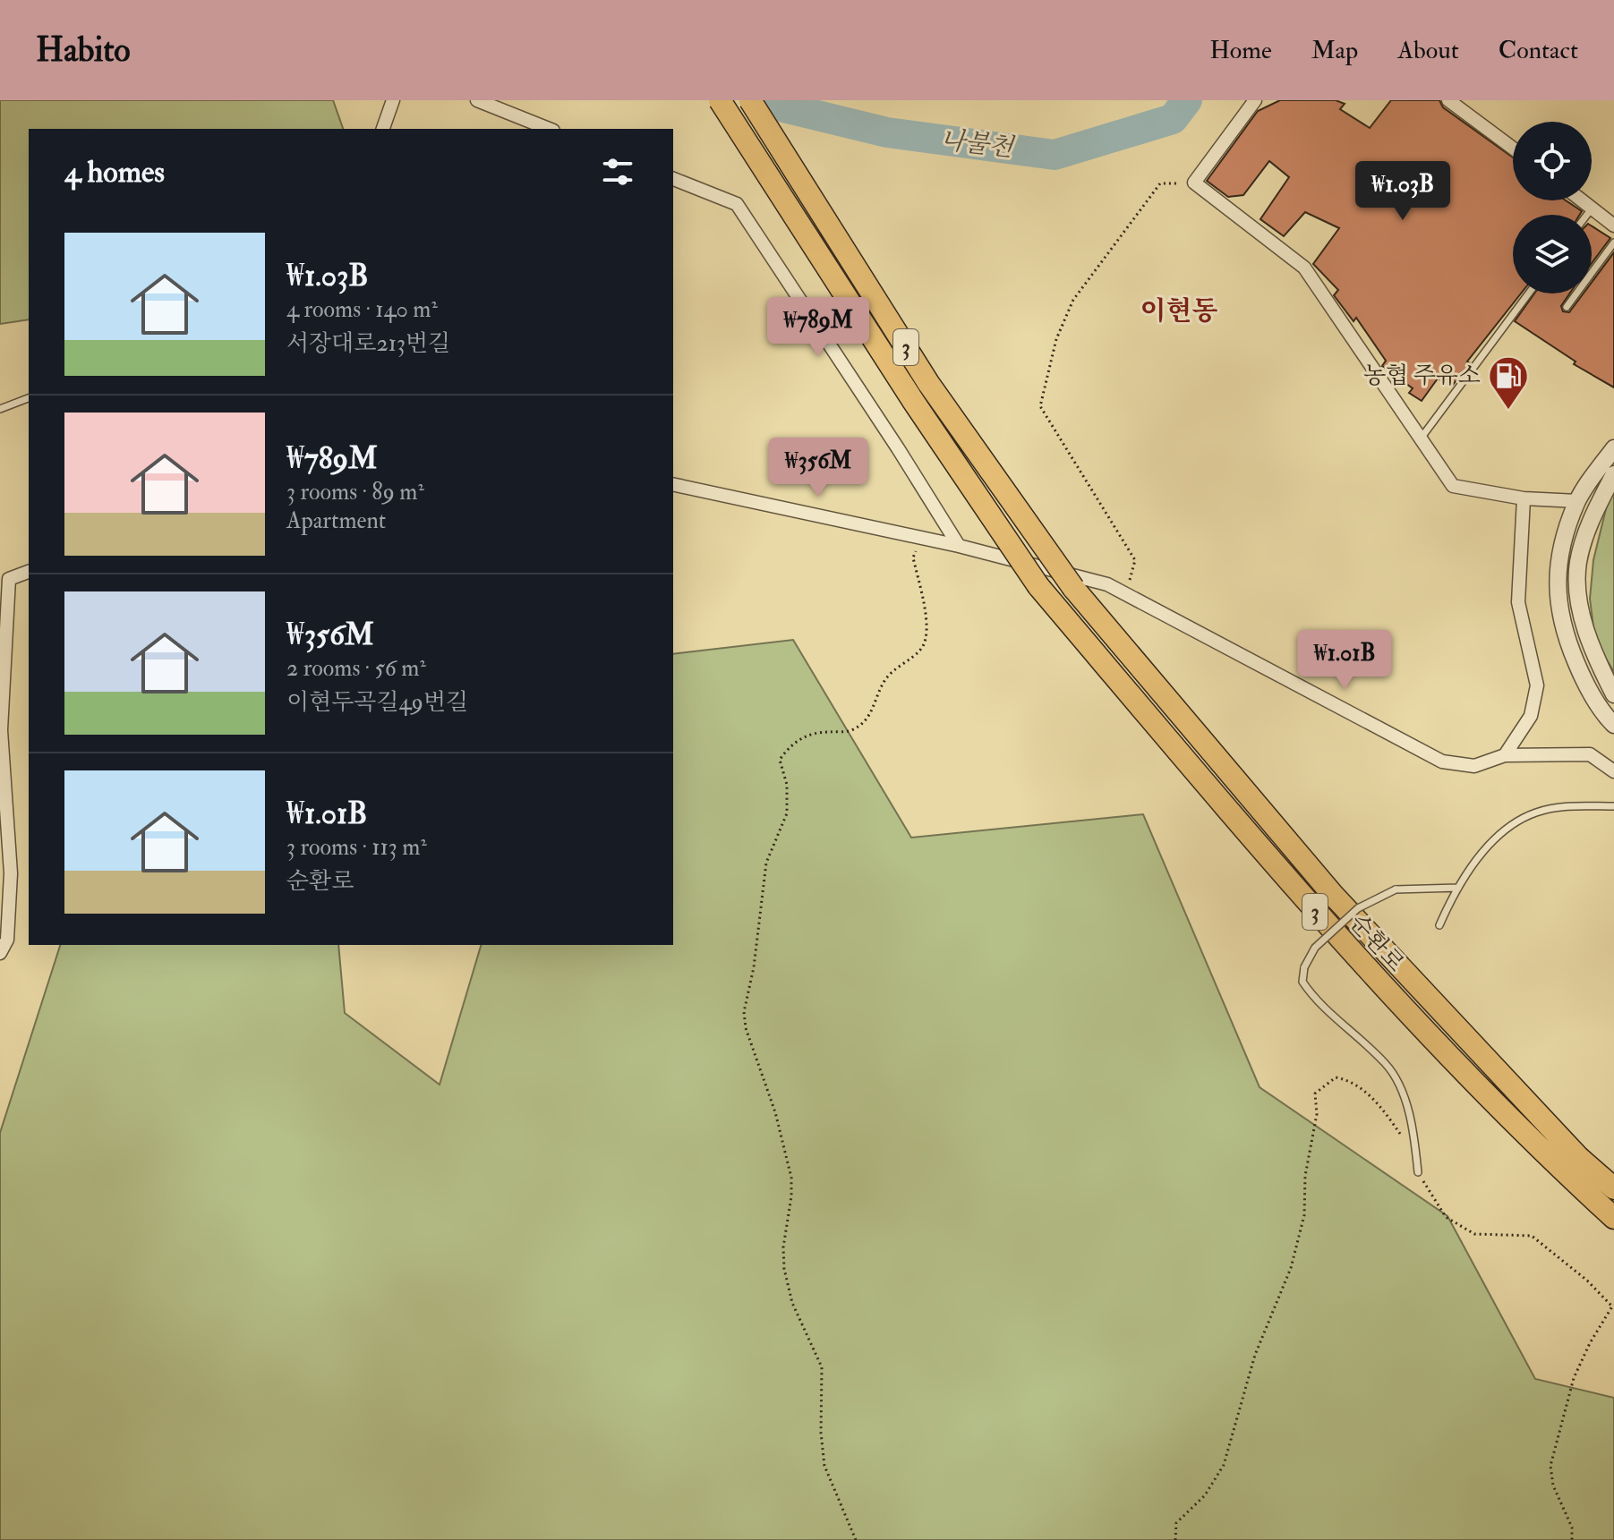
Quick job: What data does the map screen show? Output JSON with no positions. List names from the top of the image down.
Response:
{
  "streets": {
    "highway": ["3", "순환로"]
  },
  "districts": ["이현동"],
  "water": ["나불천"],
  "places": {
    "fuel station": ["농협 주유소"]
  },
  "page": {
    "header": "Habito",
    "nav": [
      "Home",
      "Map",
      "About",
      "Contact"
    ],
    "heading": "4 homes",
    "price": [
      "₩1.03B",
      "₩789M",
      "₩356M",
      "₩1.01B"
    ],
    "list": [
      {
        "name": "₩1.03B",
        "note": "4 rooms · 140 m² · 서장대로213번길"
      },
      {
        "name": "₩789M",
        "note": "3 rooms · 89 m² · Apartment"
      },
      {
        "name": "₩356M",
        "note": "2 rooms · 56 m² · 이현두곡길49번길"
      },
      {
        "name": "₩1.01B",
        "note": "3 rooms · 113 m² · 순환로"
      }
    ]
  }
}
